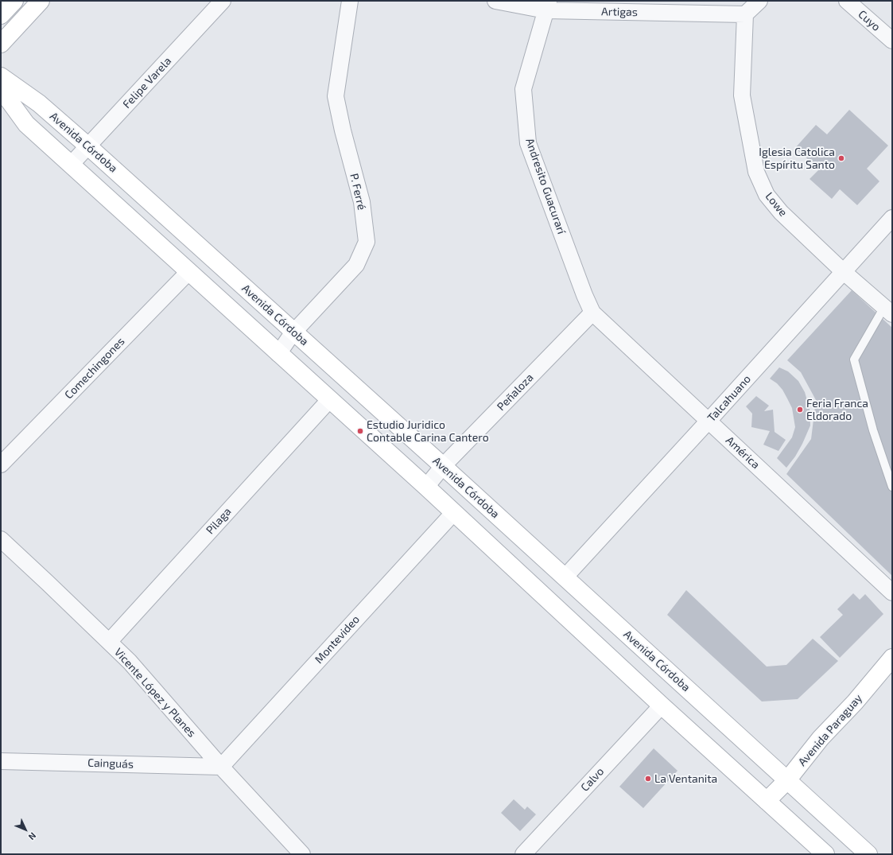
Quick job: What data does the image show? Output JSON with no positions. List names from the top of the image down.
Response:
{
  "streets": {
    "main road": ["Avenida Córdoba", "Avenida Paraguay"],
    "street": [
      "Artigas",
      "Cuyo",
      "Felipe Varela",
      "Andresito Guacurarí",
      "P. Ferré",
      "Lowe",
      "Comechingones",
      "Peñaloza",
      "Talcahuano",
      "América",
      "Pilaga",
      "Montevideo",
      "Vicente López y Planes",
      "Cainguás",
      "Calvo"
    ]
  },
  "crossings": [
    ["Artigas", "Andresito Guacurarí"],
    ["Artigas", "Lowe"],
    ["Felipe Varela", "Avenida Córdoba"],
    ["Avenida Córdoba", "P. Ferré"],
    ["Avenida Córdoba", "Peñaloza"],
    ["Avenida Córdoba", "Talcahuano"],
    ["Avenida Córdoba", "Avenida Paraguay"],
    ["Andresito Guacurarí", "Peñaloza"],
    ["Andresito Guacurarí", "América"],
    ["Lowe", "Talcahuano"],
    ["Peñaloza", "América"],
    ["Talcahuano", "América"],
    ["Pilaga", "Vicente López y Planes"],
    ["Montevideo", "Vicente López y Planes"],
    ["Montevideo", "Cainguás"],
    ["Vicente López y Planes", "Cainguás"]
  ],
  "places": [
    "Iglesia Catolica Espíritu Santo",
    "Feria Franca Eldorado",
    "Estudio Juridico Contable Carina Cantero",
    "La Ventanita"
  ],
  "north": "bottom right"
}
